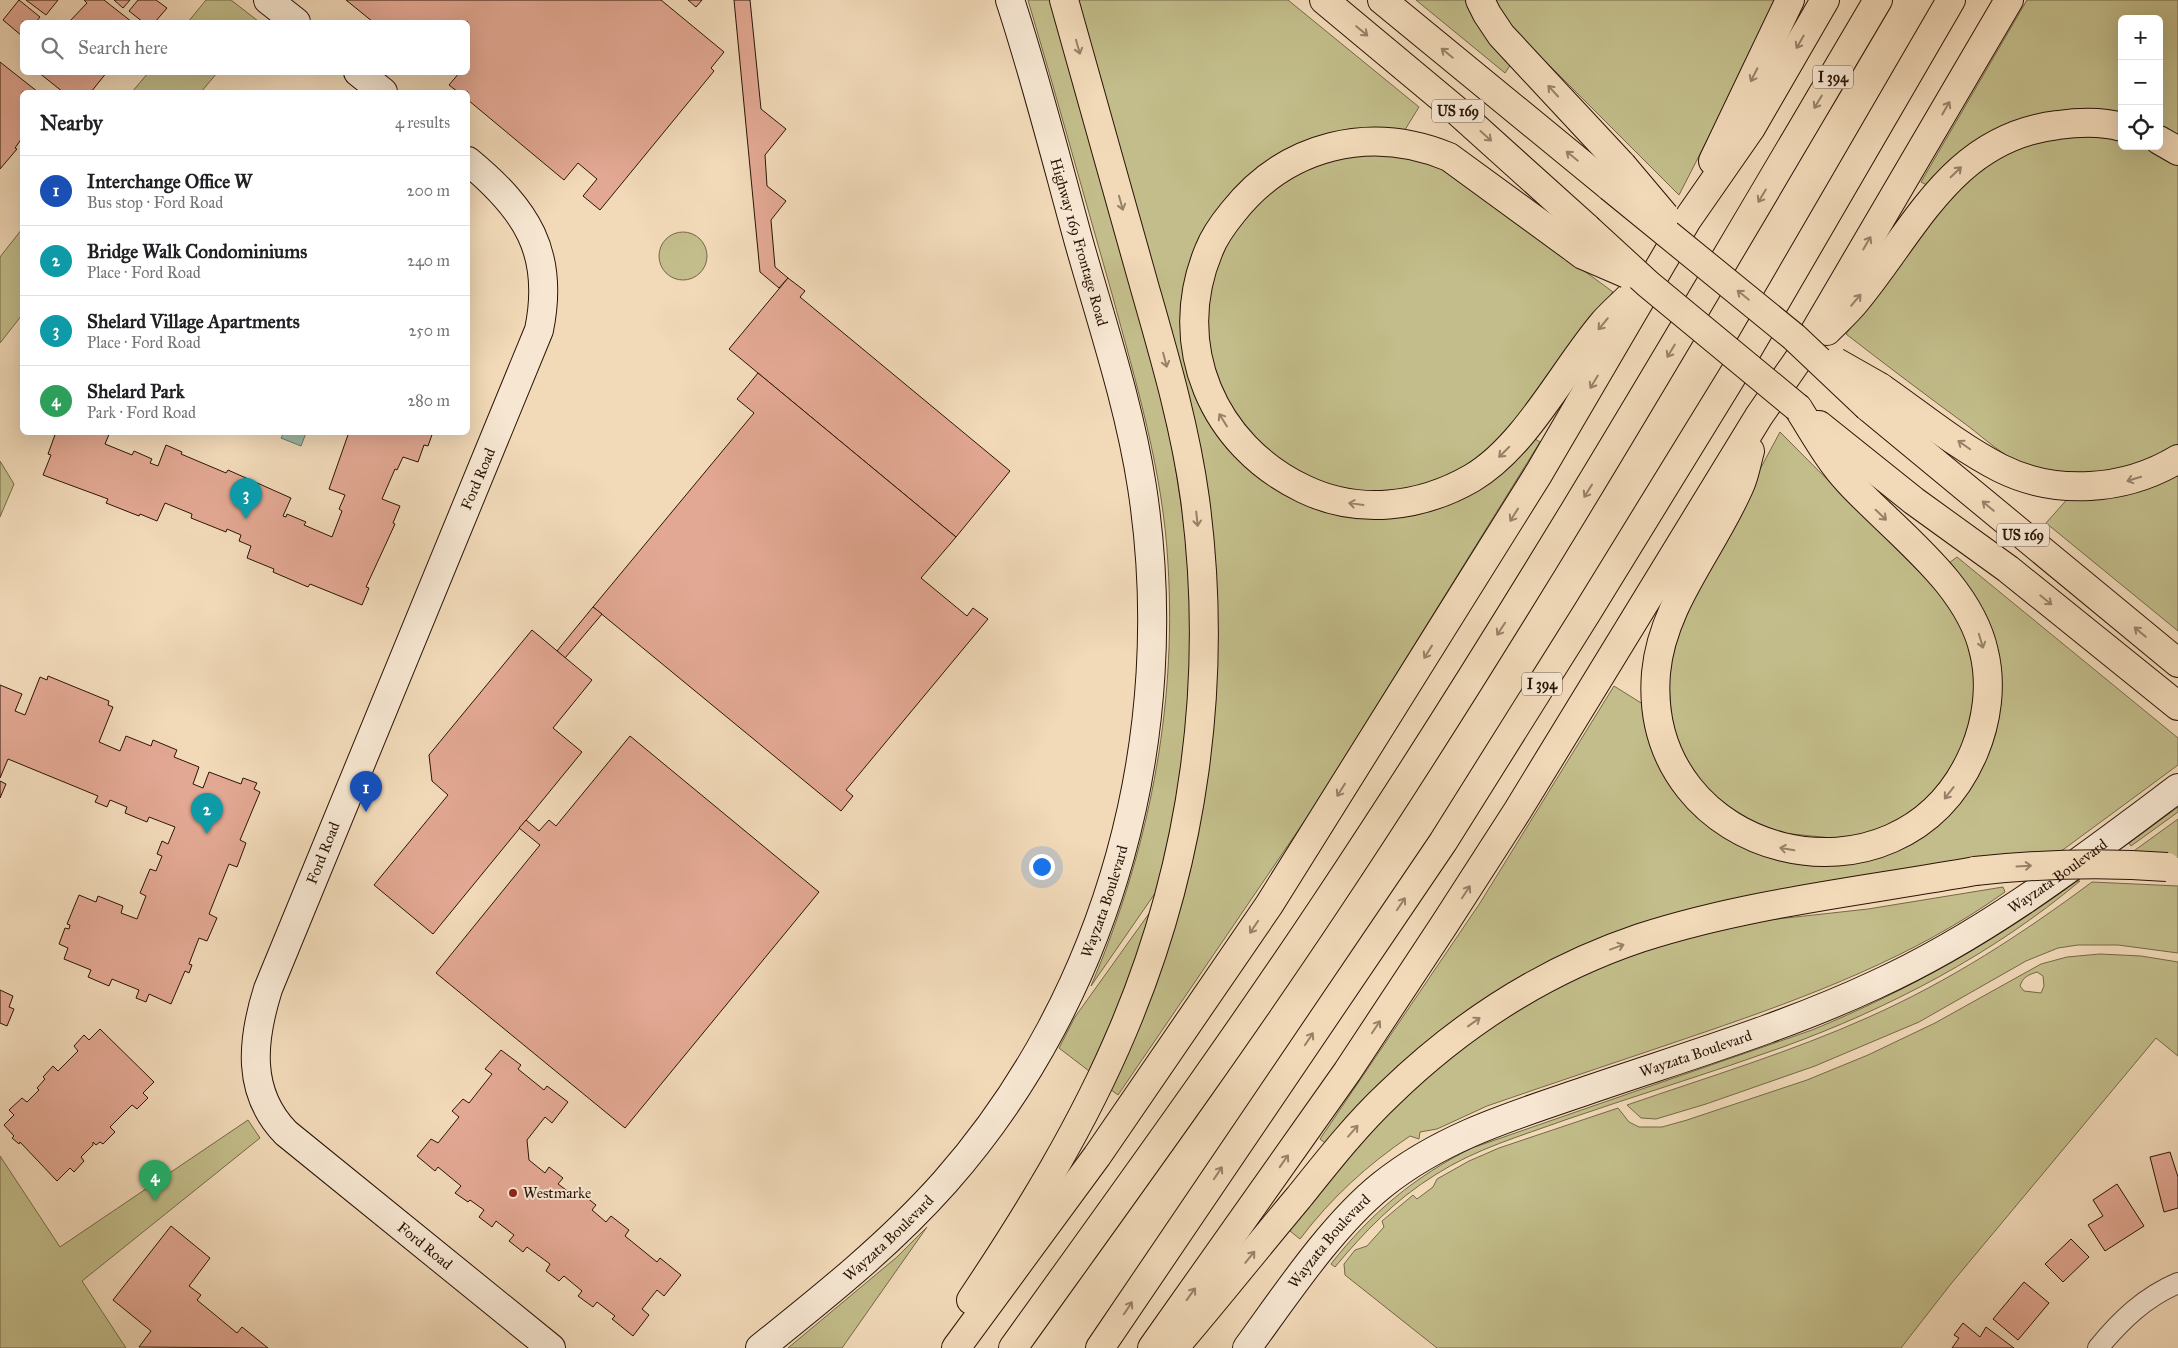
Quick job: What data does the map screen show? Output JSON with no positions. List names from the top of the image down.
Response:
{
  "streets": {
    "highway": ["I 394", "US 169"],
    "street": ["Highway 169 Frontage Road", "Ford Road", "Wayzata Boulevard"]
  },
  "crossings": [
    ["Highway 169 Frontage Road", "Wayzata Boulevard"]
  ],
  "places": ["Westmarke"],
  "page": {
    "map_buttons": ["+", "−"],
    "search": "Search here",
    "heading": ["Nearby", "4 results"],
    "list": [
      {
        "mark": "1",
        "name": "Interchange Office W",
        "note": "Bus stop · Ford Road",
        "value": "200 m"
      },
      {
        "mark": "2",
        "name": "Bridge Walk Condominiums",
        "note": "Place · Ford Road",
        "value": "240 m"
      },
      {
        "mark": "3",
        "name": "Shelard Village Apartments",
        "note": "Place · Ford Road",
        "value": "250 m"
      },
      {
        "mark": "4",
        "name": "Shelard Park",
        "note": "Park · Ford Road",
        "value": "280 m"
      }
    ],
    "pins": [
      "3",
      "1",
      "2",
      "4"
    ]
  }
}
